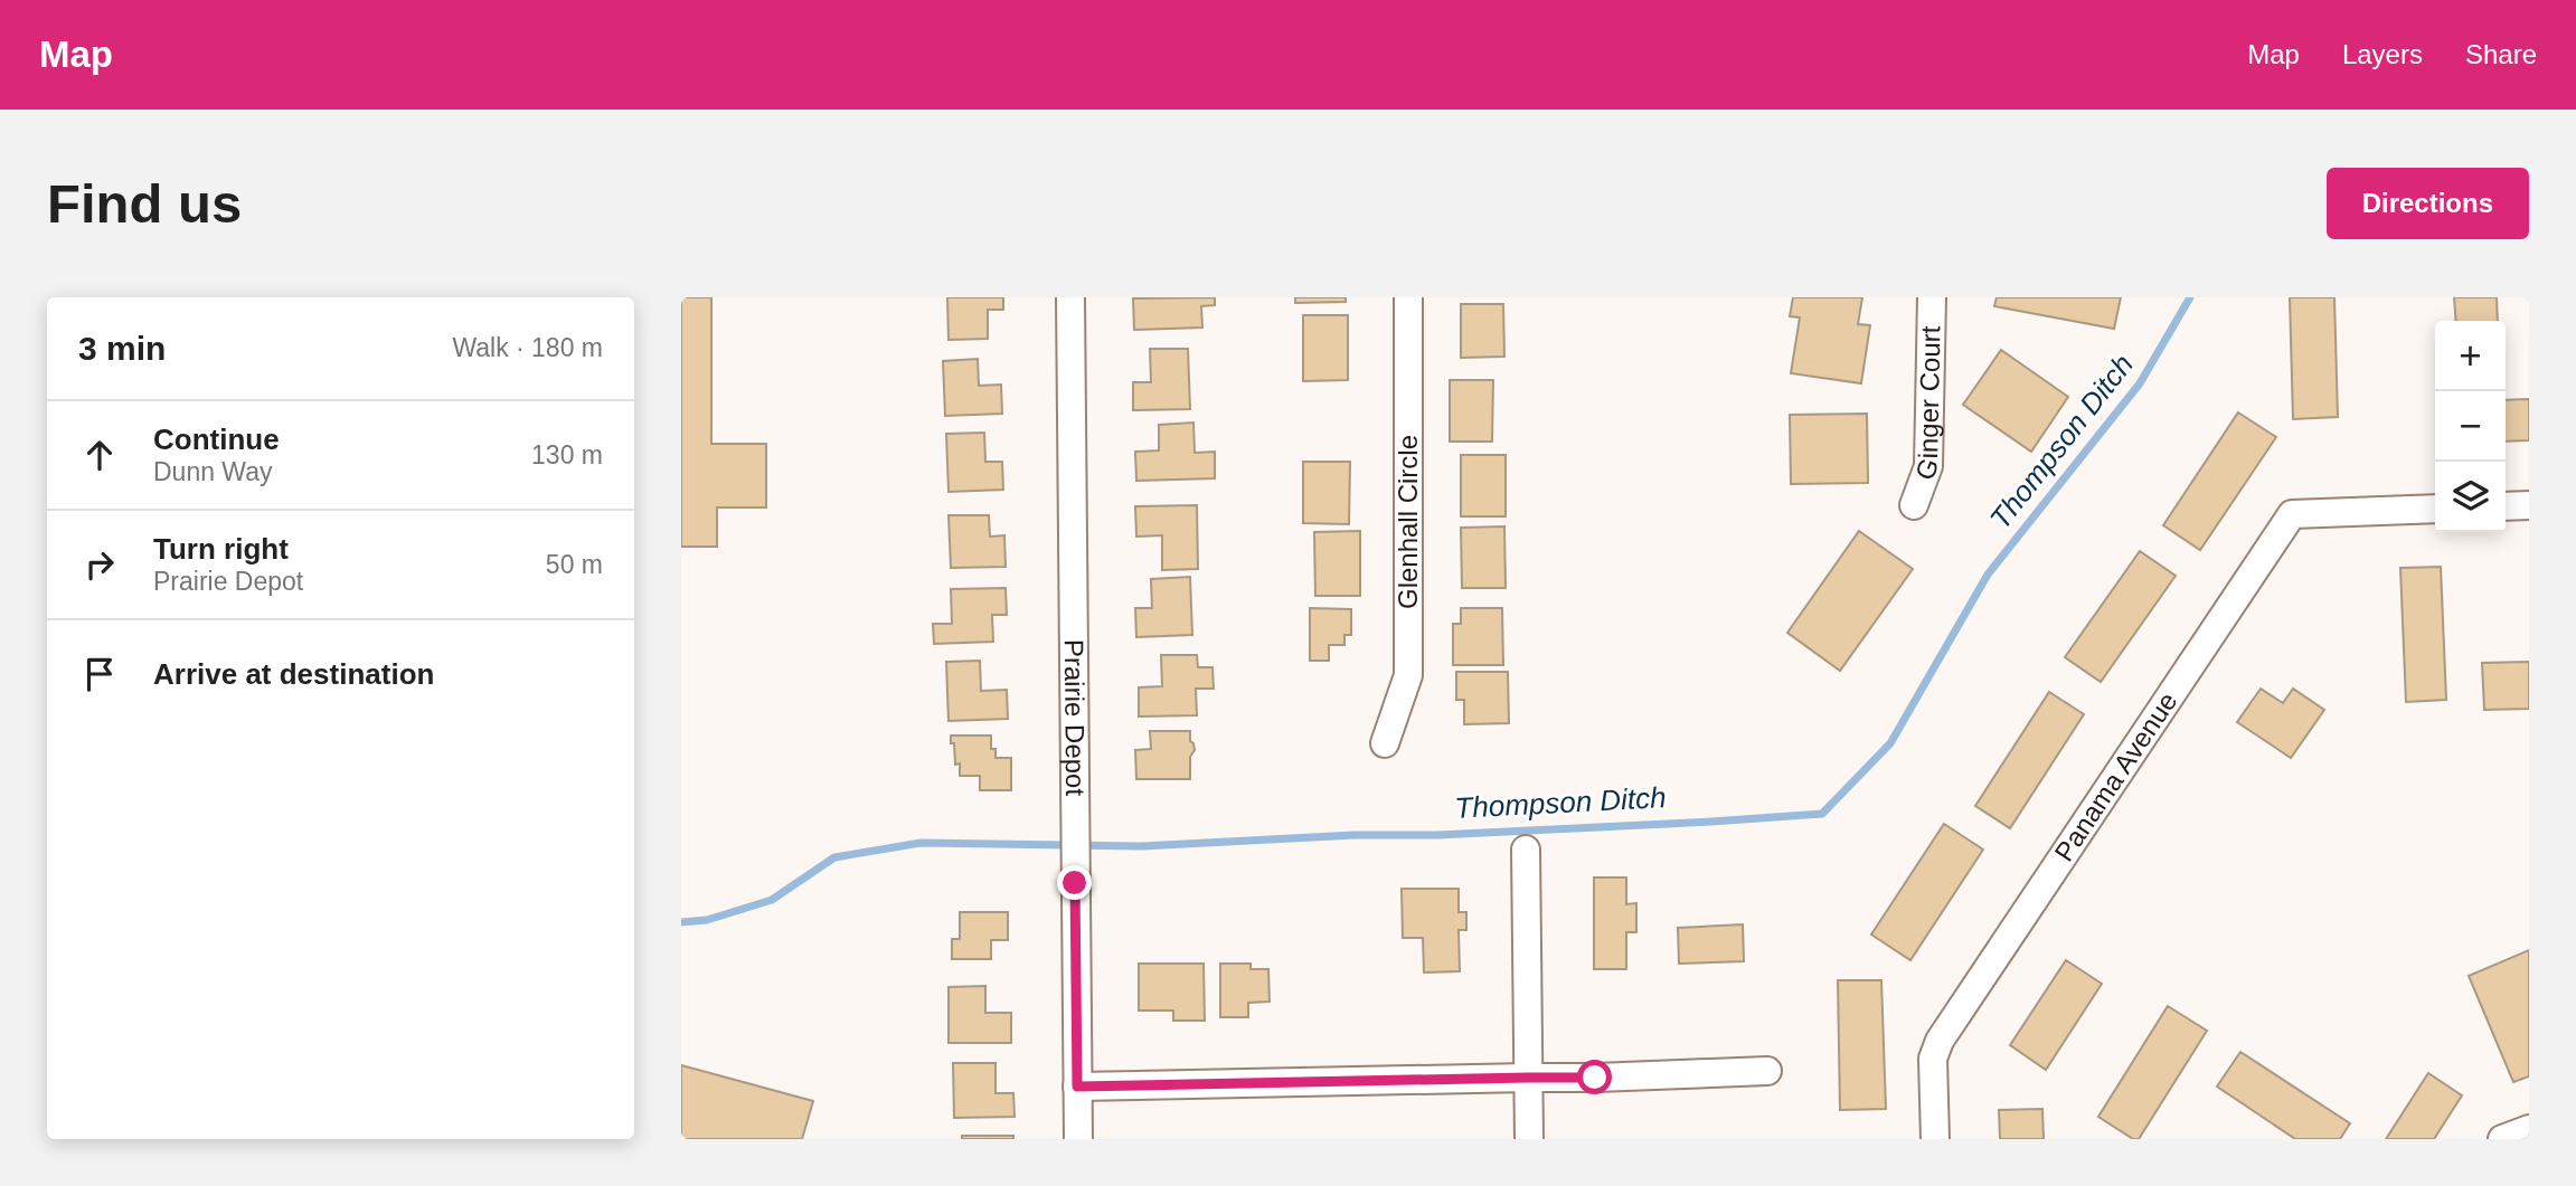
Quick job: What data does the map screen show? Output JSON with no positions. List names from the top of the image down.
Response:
{
  "streets": {
    "street": [
      "Ginger Court",
      "Glenhall Circle",
      "Prairie Depot",
      "Panama Avenue"
    ]
  },
  "water": ["Thompson Ditch"],
  "page": {
    "header": "Map",
    "nav": ["Map", "Layers", "Share"],
    "buttons": "Directions",
    "title": "Find us",
    "heading": ["3 min", "Walk · 180 m"],
    "map_buttons": ["+", "−"],
    "list": [
      ["Continue", "Dunn Way", "130 m"],
      ["Turn right", "Prairie Depot", "50 m"],
      "Arrive at destination"
    ]
  }
}
